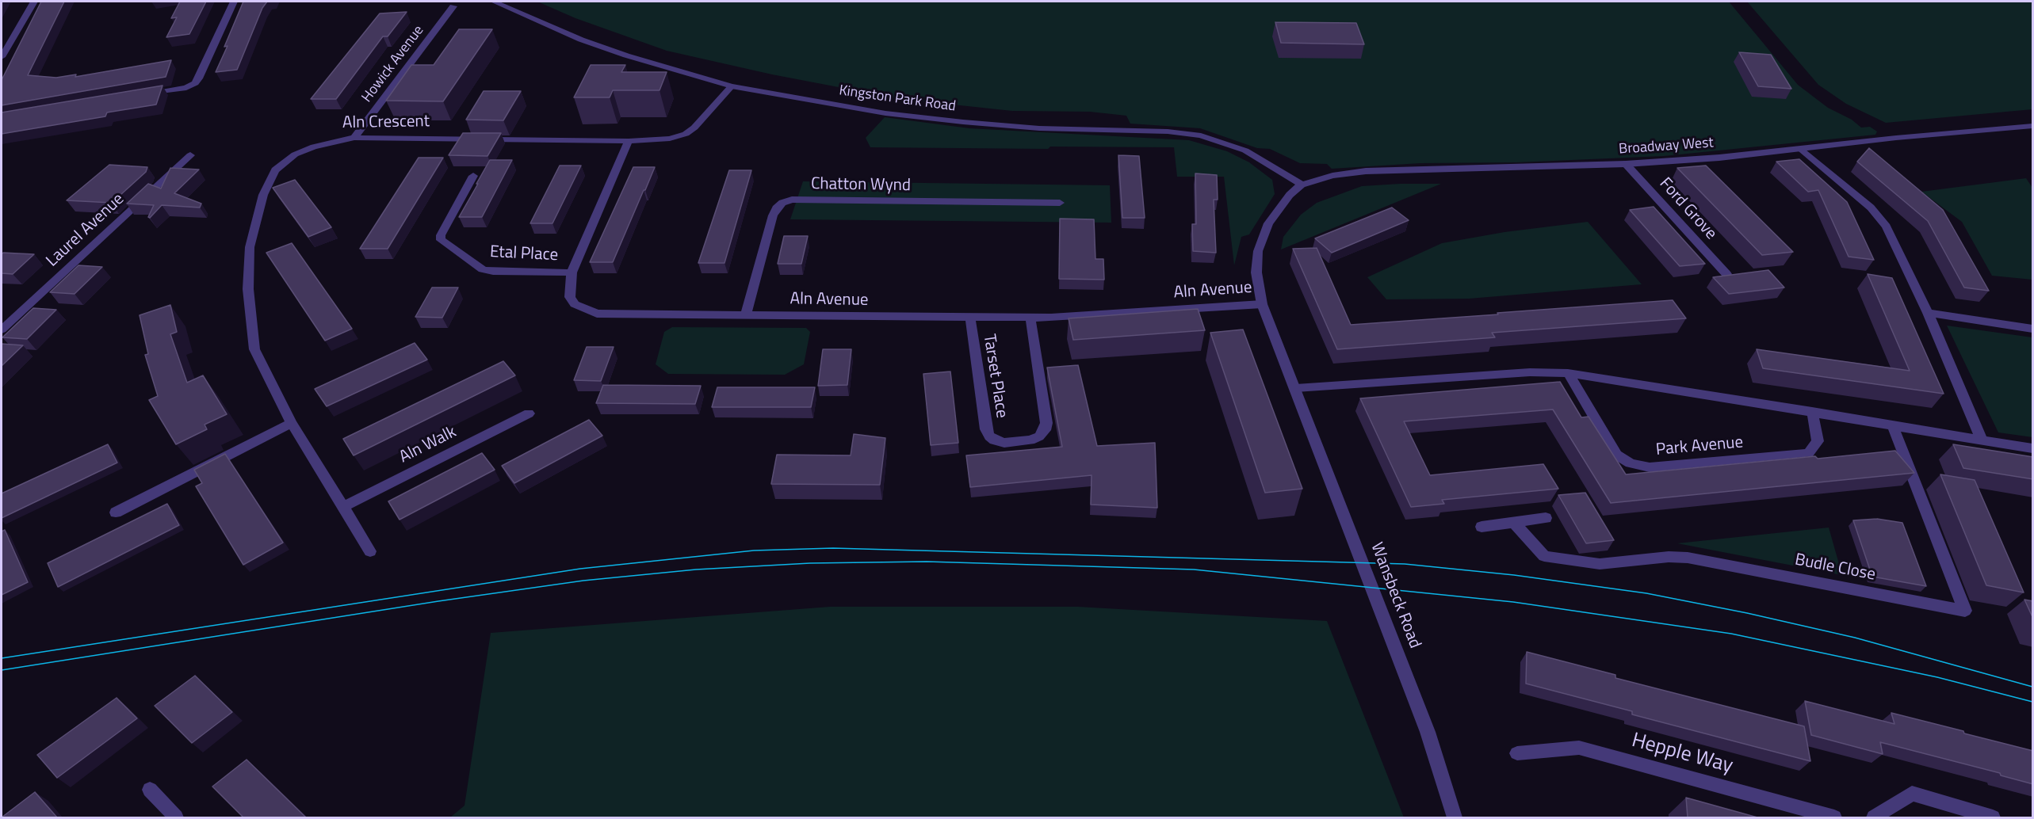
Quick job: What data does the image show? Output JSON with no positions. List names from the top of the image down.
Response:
{
  "streets": {
    "street": [
      "Howick Avenue",
      "Kingston Park Road",
      "Aln Crescent",
      "Broadway West",
      "Chatton Wynd",
      "Ford Grove",
      "Laurel Avenue",
      "Etal Place",
      "Aln Avenue",
      "Tarset Place",
      "Aln Walk",
      "Park Avenue",
      "Budle Close",
      "Wansbeck Road",
      "Hepple Way"
    ]
  },
  "crossings": [
    ["Howick Avenue", "Aln Crescent"],
    ["Kingston Park Road", "Aln Crescent"],
    ["Kingston Park Road", "Broadway West"],
    ["Kingston Park Road", "Wansbeck Road"],
    ["Aln Crescent", "Aln Avenue"],
    ["Aln Crescent", "Aln Walk"],
    ["Broadway West", "Ford Grove"],
    ["Broadway West", "Wansbeck Road"],
    ["Chatton Wynd", "Aln Avenue"],
    ["Etal Place", "Aln Avenue"],
    ["Aln Avenue", "Tarset Place"],
    ["Aln Avenue", "Wansbeck Road"]
  ]
}
